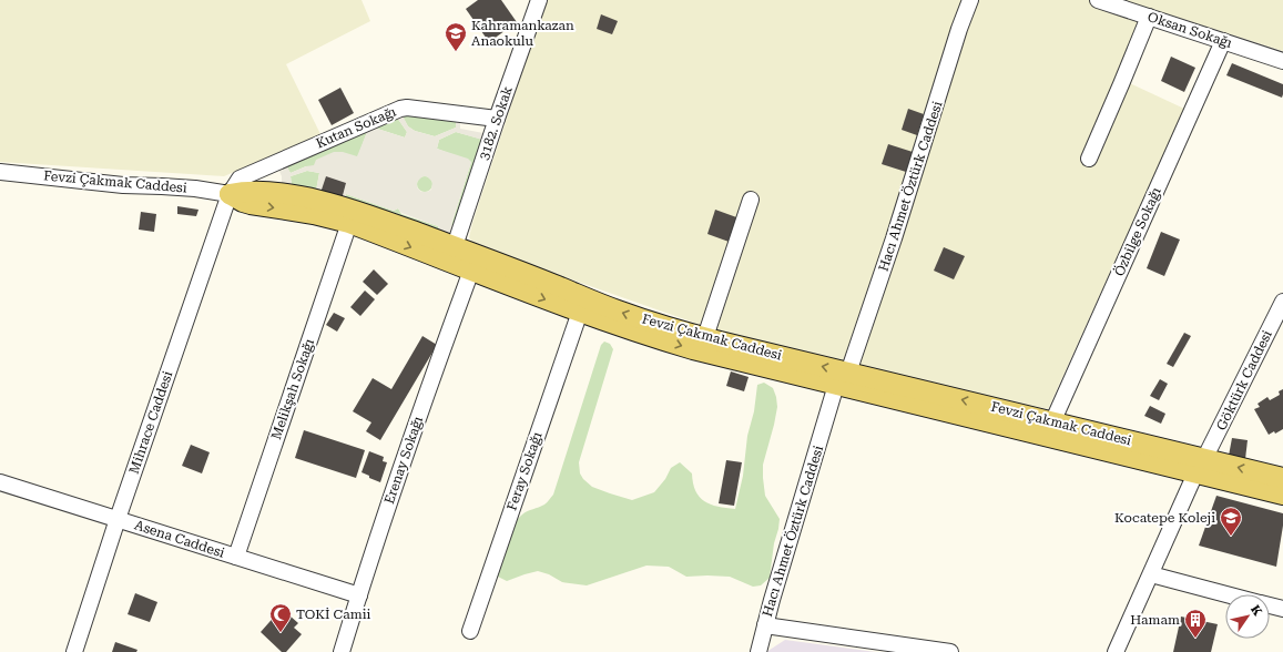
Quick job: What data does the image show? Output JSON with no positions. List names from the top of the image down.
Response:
{
  "streets": {
    "main road": ["Fevzi Çakmak Caddesi"],
    "street": [
      "Oksan Sokağı",
      "3182. Sokak",
      "Kutan Sokağı",
      "Hacı Ahmet Öztürk Caddesi",
      "Özbilge Sokağı",
      "Göktürk Caddesi",
      "Melikşah Sokağı",
      "Mihrace Caddesi",
      "Erenay Sokağı",
      "Feray Sokağı",
      "Asena Caddesi"
    ]
  },
  "crossings": [
    ["Oksan Sokağı", "Özbilge Sokağı"],
    ["3182. Sokak", "Kutan Sokağı"],
    ["3182. Sokak", "Fevzi Çakmak Caddesi"],
    ["Kutan Sokağı", "Fevzi Çakmak Caddesi"],
    ["Kutan Sokağı", "Mihrace Caddesi"],
    ["Fevzi Çakmak Caddesi", "Hacı Ahmet Öztürk Caddesi"],
    ["Fevzi Çakmak Caddesi", "Özbilge Sokağı"],
    ["Fevzi Çakmak Caddesi", "Göktürk Caddesi"],
    ["Fevzi Çakmak Caddesi", "Melikşah Sokağı"],
    ["Fevzi Çakmak Caddesi", "Mihrace Caddesi"],
    ["Fevzi Çakmak Caddesi", "Erenay Sokağı"],
    ["Fevzi Çakmak Caddesi", "Feray Sokağı"],
    ["Melikşah Sokağı", "Asena Caddesi"],
    ["Mihrace Caddesi", "Asena Caddesi"],
    ["Erenay Sokağı", "Asena Caddesi"]
  ],
  "places": {
    "school or university": ["Kahramankazan Anaokulu", "Kocatepe Koleji"],
    "mosque": ["TOKİ Camii"],
    "building": ["Hamam"]
  },
  "north": "top right"
}
